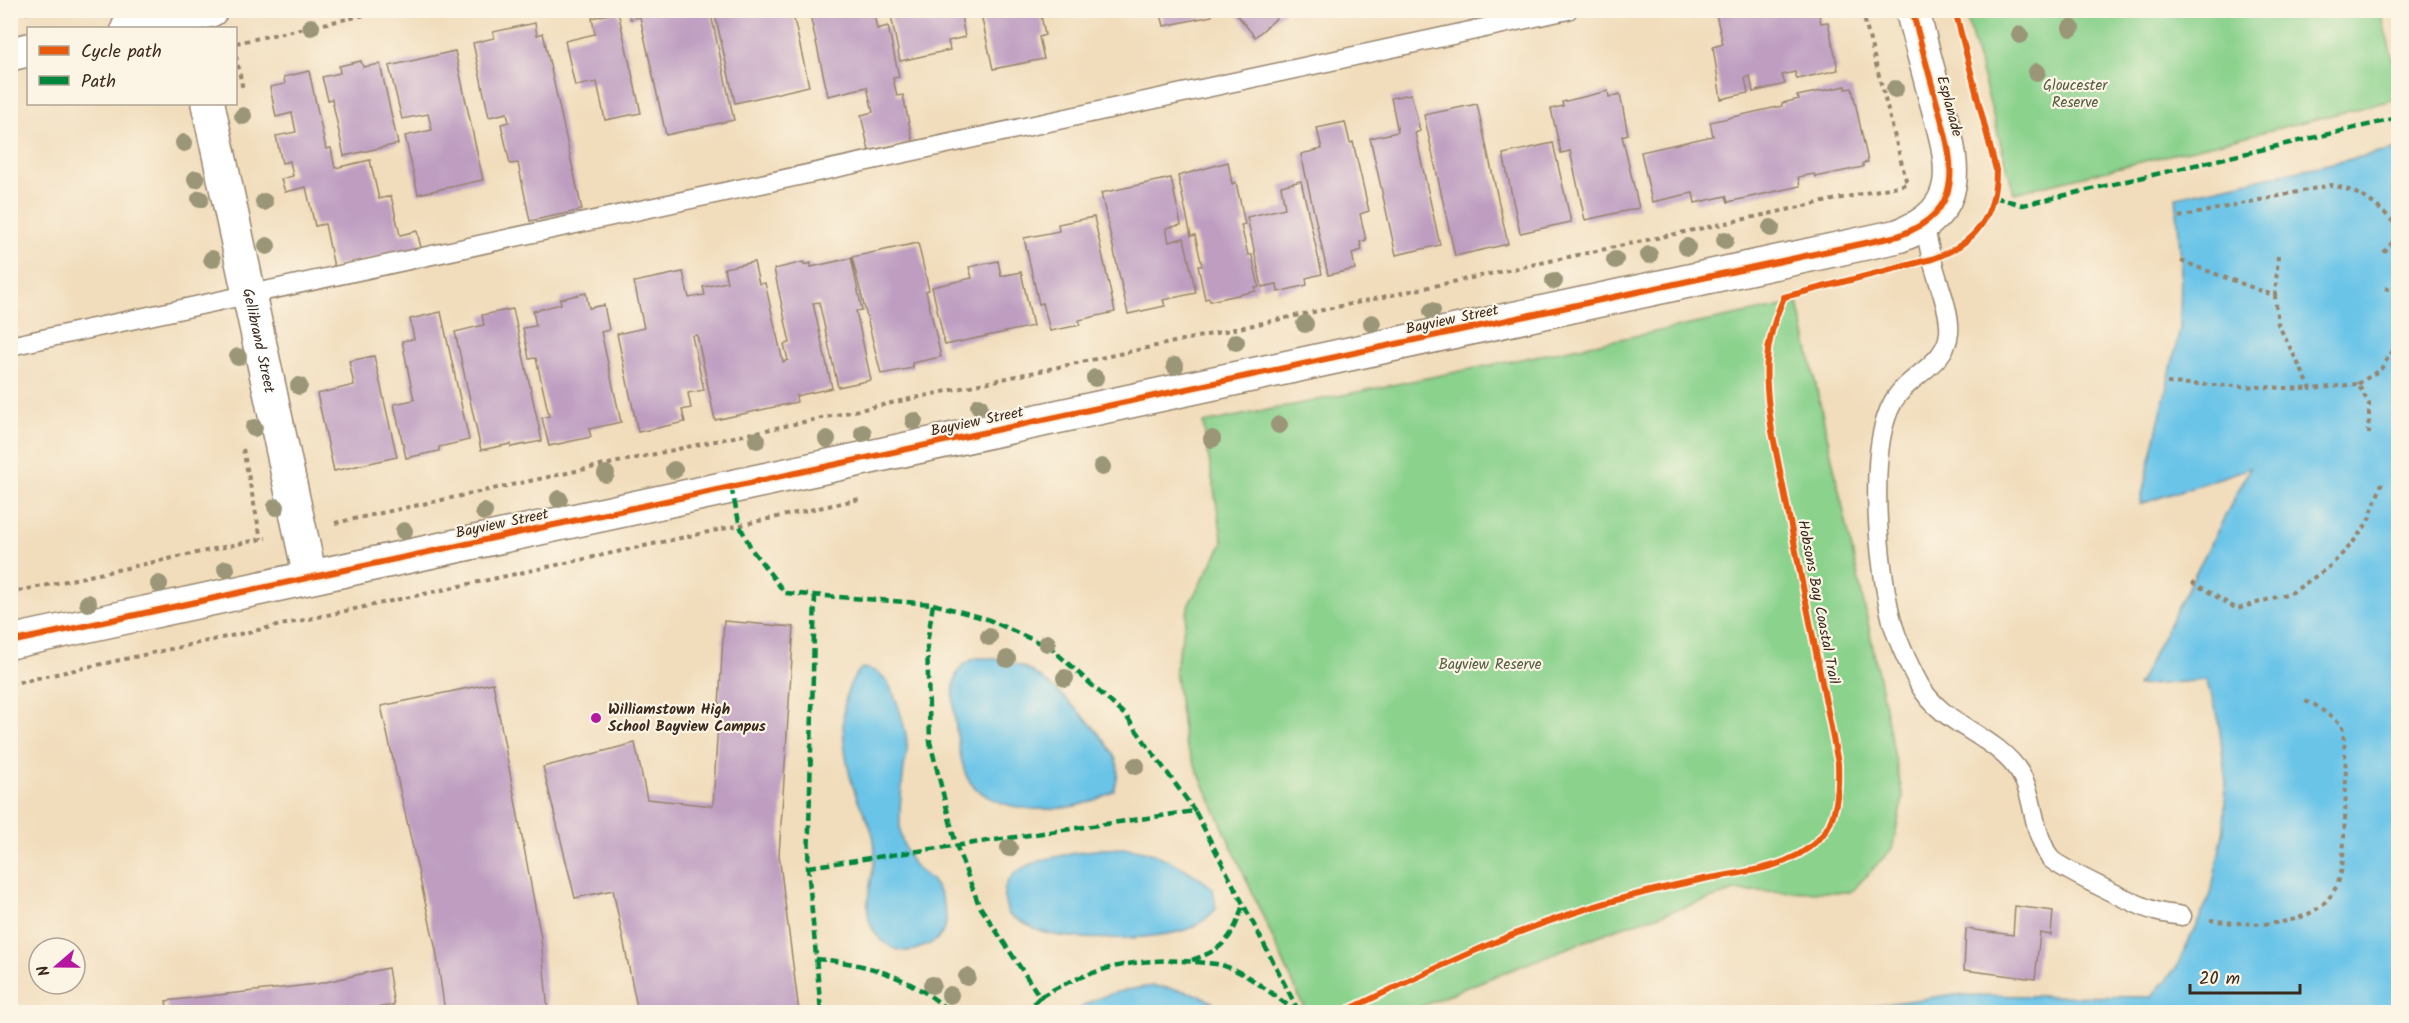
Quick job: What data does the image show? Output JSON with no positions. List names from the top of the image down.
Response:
{
  "streets": {
    "street": ["Esplanade", "Bayview Street", "Gellibrand Street"],
    "cycle path": ["Hobsons Bay Coastal Trail"]
  },
  "crossings": [
    ["Esplanade", "Bayview Street"],
    ["Bayview Street", "Gellibrand Street"]
  ],
  "parks": ["Gloucester Reserve", "Bayview Reserve"],
  "places": ["Williamstown High School Bayview Campus"],
  "legend": ["Cycle path", "Path"],
  "scale_bar": "20 m",
  "north": "left"
}
